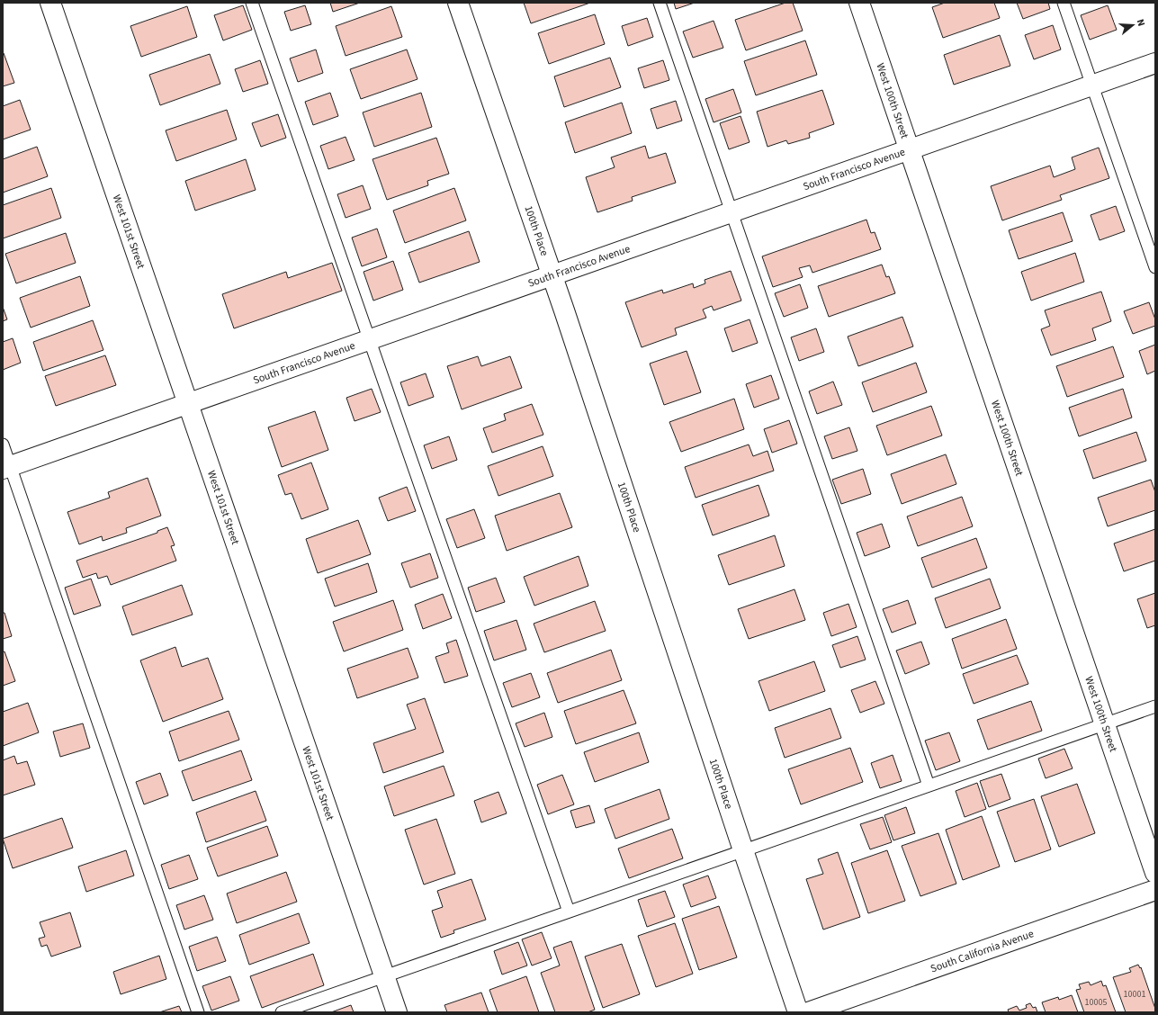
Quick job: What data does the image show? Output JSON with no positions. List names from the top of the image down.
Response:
{
  "streets": {
    "street": [
      "West 100th Street",
      "South Francisco Avenue",
      "100th Place",
      "West 101st Street",
      "South California Avenue"
    ]
  },
  "crossings": [
    ["West 100th Street", "South Francisco Avenue"],
    ["South Francisco Avenue", "100th Place"],
    ["South Francisco Avenue", "West 101st Street"]
  ],
  "house_numbers": ["10001", "10005"],
  "north": "right"
}
